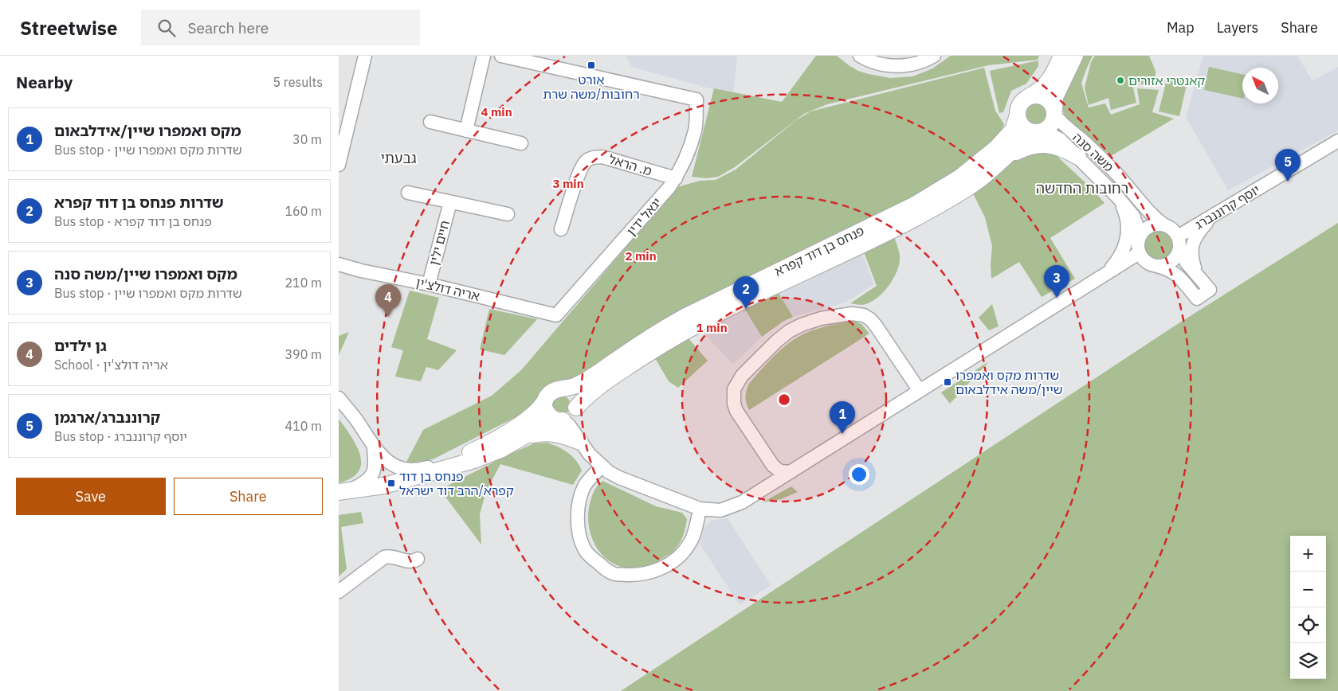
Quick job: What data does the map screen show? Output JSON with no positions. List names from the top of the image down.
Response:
{
  "streets": {
    "main road": ["פנחס בן דוד קפרא"],
    "street": [
      "משה סנה",
      "מ. הראל",
      "יוסף קרוננברג",
      "יגאל ידין",
      "חיים ילין",
      "אריה דולצ'ין"
    ]
  },
  "crossings": [
    ["משה סנה", "יוסף קרוננברג"],
    ["משה סנה", "פנחס בן דוד קפרא"],
    ["מ. הראל", "יגאל ידין"],
    ["יגאל ידין", "אריה דולצ'ין"],
    ["חיים ילין", "אריה דולצ'ין"]
  ],
  "districts": ["גבעתי", "רחובות החדשה"],
  "places": {
    "transit": ["אורט רחובות/משה שרת", "שדרות מקס ואמפרו שיין/משה אידלבאום", "פנחס בן דוד קפרא/הרב דוד ישראל"],
    "other": ["קאנטרי אזורים"]
  },
  "north": "top left",
  "page": {
    "header": "Streetwise",
    "search": "Search here",
    "nav": ["Map", "Layers", "Share"],
    "heading": ["Nearby", "5 results"],
    "list": [
      {
        "mark": "1",
        "name": "מקס ואמפרו שיין/אידלבאום",
        "note": "Bus stop · שדרות מקס ואמפרו שיין",
        "value": "30 m"
      },
      {
        "mark": "2",
        "name": "שדרות פנחס בן דוד קפרא",
        "note": "Bus stop · פנחס בן דוד קפרא",
        "value": "160 m"
      },
      {
        "mark": "3",
        "name": "מקס ואמפרו שיין/משה סנה",
        "note": "Bus stop · שדרות מקס ואמפרו שיין",
        "value": "210 m"
      },
      {
        "mark": "4",
        "name": "גן ילדים",
        "note": "School · אריה דולצ'ין",
        "value": "390 m"
      },
      {
        "mark": "5",
        "name": "קרוננברג/ארגמן",
        "note": "Bus stop · יוסף קרוננברג",
        "value": "410 m"
      }
    ],
    "pins": [
      "5",
      "3",
      "2",
      "4",
      "1"
    ],
    "buttons": ["Save", "Share"],
    "map_buttons": ["+", "−"]
  },
  "rings": [
    "4 min",
    "3 min",
    "2 min",
    "1 min"
  ]
}
